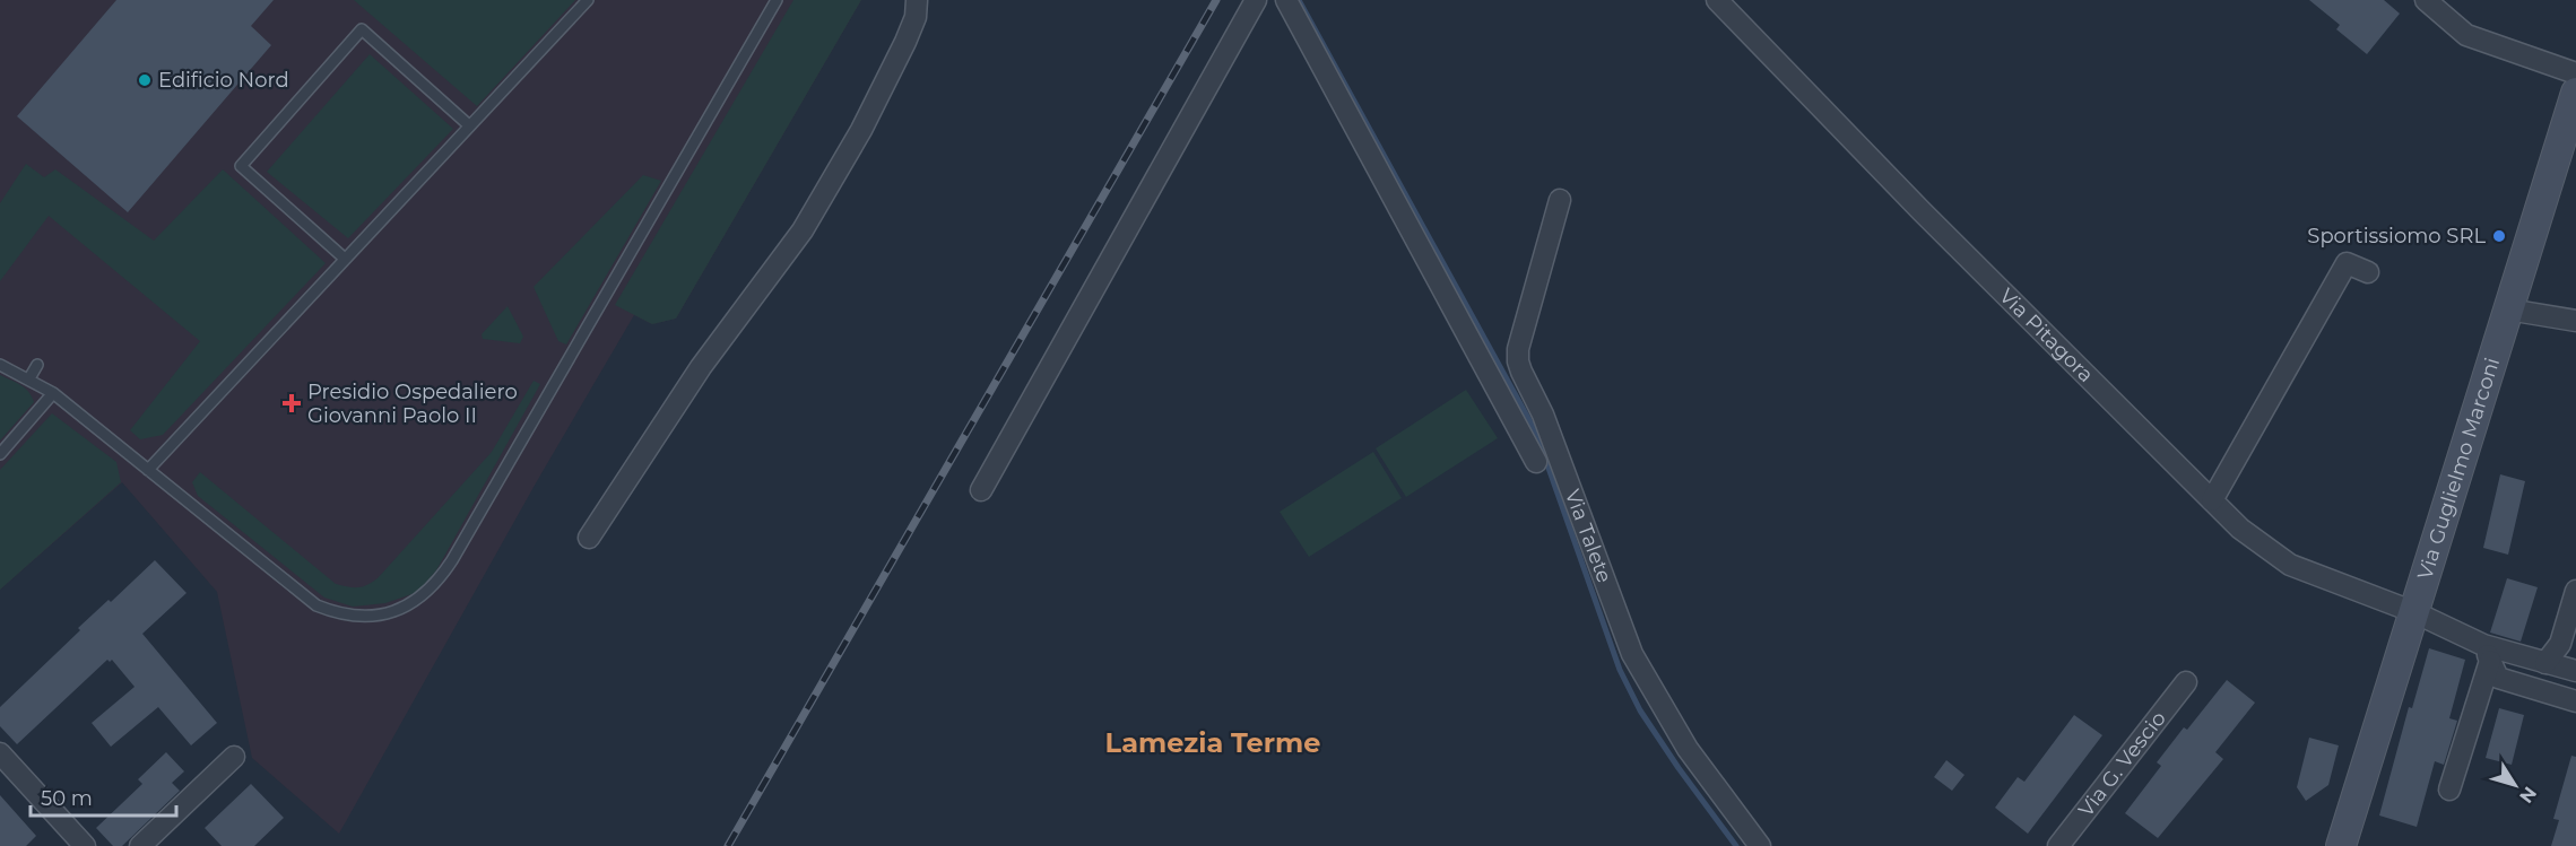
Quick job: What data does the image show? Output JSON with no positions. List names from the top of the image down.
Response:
{
  "streets": {
    "main road": ["Via Guglielmo Marconi"],
    "street": ["Via Pitagora", "Via Talete", "Via G. Vescio"]
  },
  "crossings": [
    ["Via Pitagora", "Via Guglielmo Marconi"]
  ],
  "districts": ["Lamezia Terme"],
  "places": {
    "other": ["Edificio Nord", "Sportissiomo SRL"],
    "health": ["Presidio Ospedaliero Giovanni Paolo II"]
  },
  "scale_bar": "50 m",
  "north": "bottom right"
}
